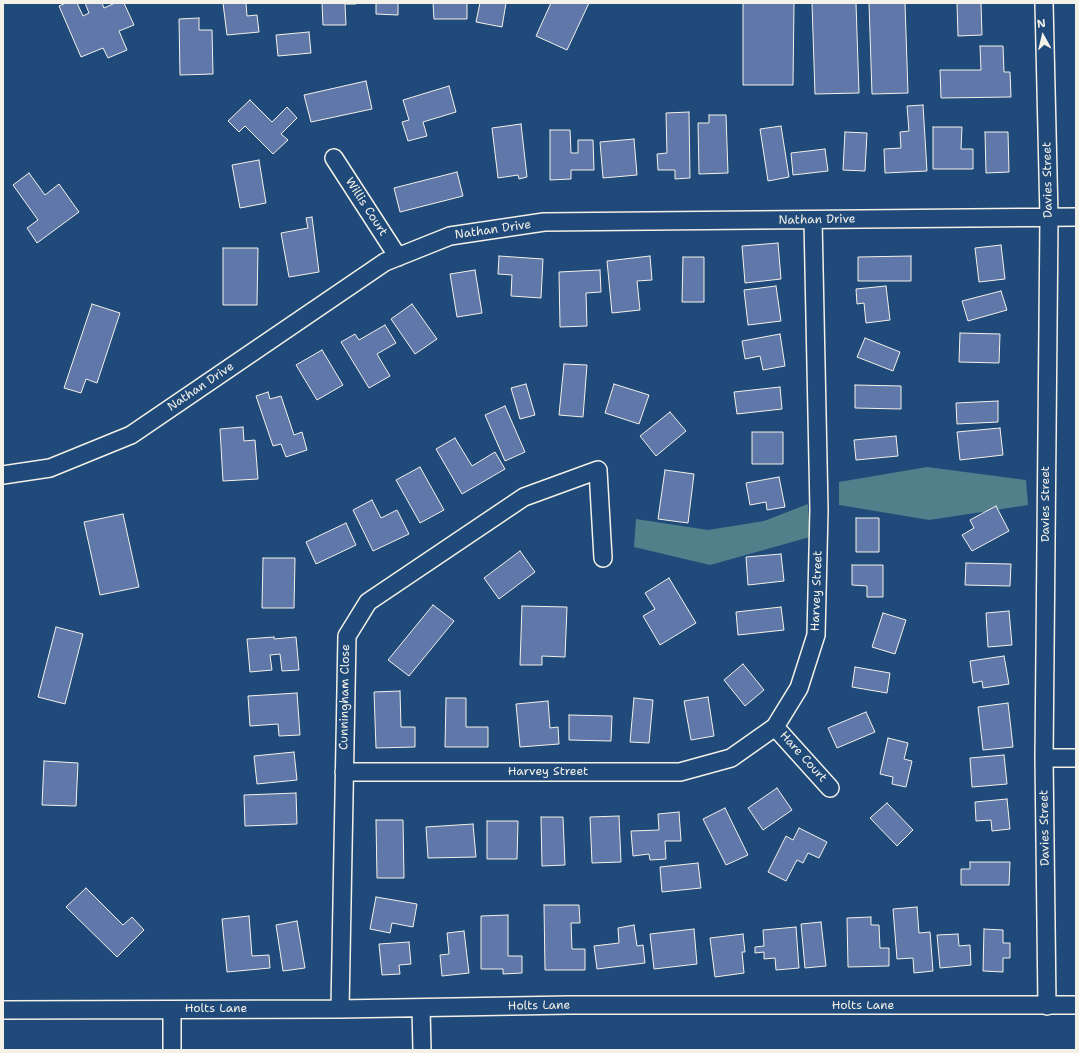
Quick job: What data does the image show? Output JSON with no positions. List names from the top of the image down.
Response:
{
  "streets": {
    "street": [
      "Davies Street",
      "Willis Court",
      "Nathan Drive",
      "Harvey Street",
      "Cunningham Close",
      "Hare Court",
      "Holts Lane"
    ]
  },
  "crossings": [
    ["Davies Street", "Nathan Drive"],
    ["Davies Street", "Holts Lane"],
    ["Willis Court", "Nathan Drive"],
    ["Nathan Drive", "Harvey Street"],
    ["Harvey Street", "Cunningham Close"],
    ["Harvey Street", "Hare Court"],
    ["Cunningham Close", "Holts Lane"]
  ],
  "north": "top"
}
